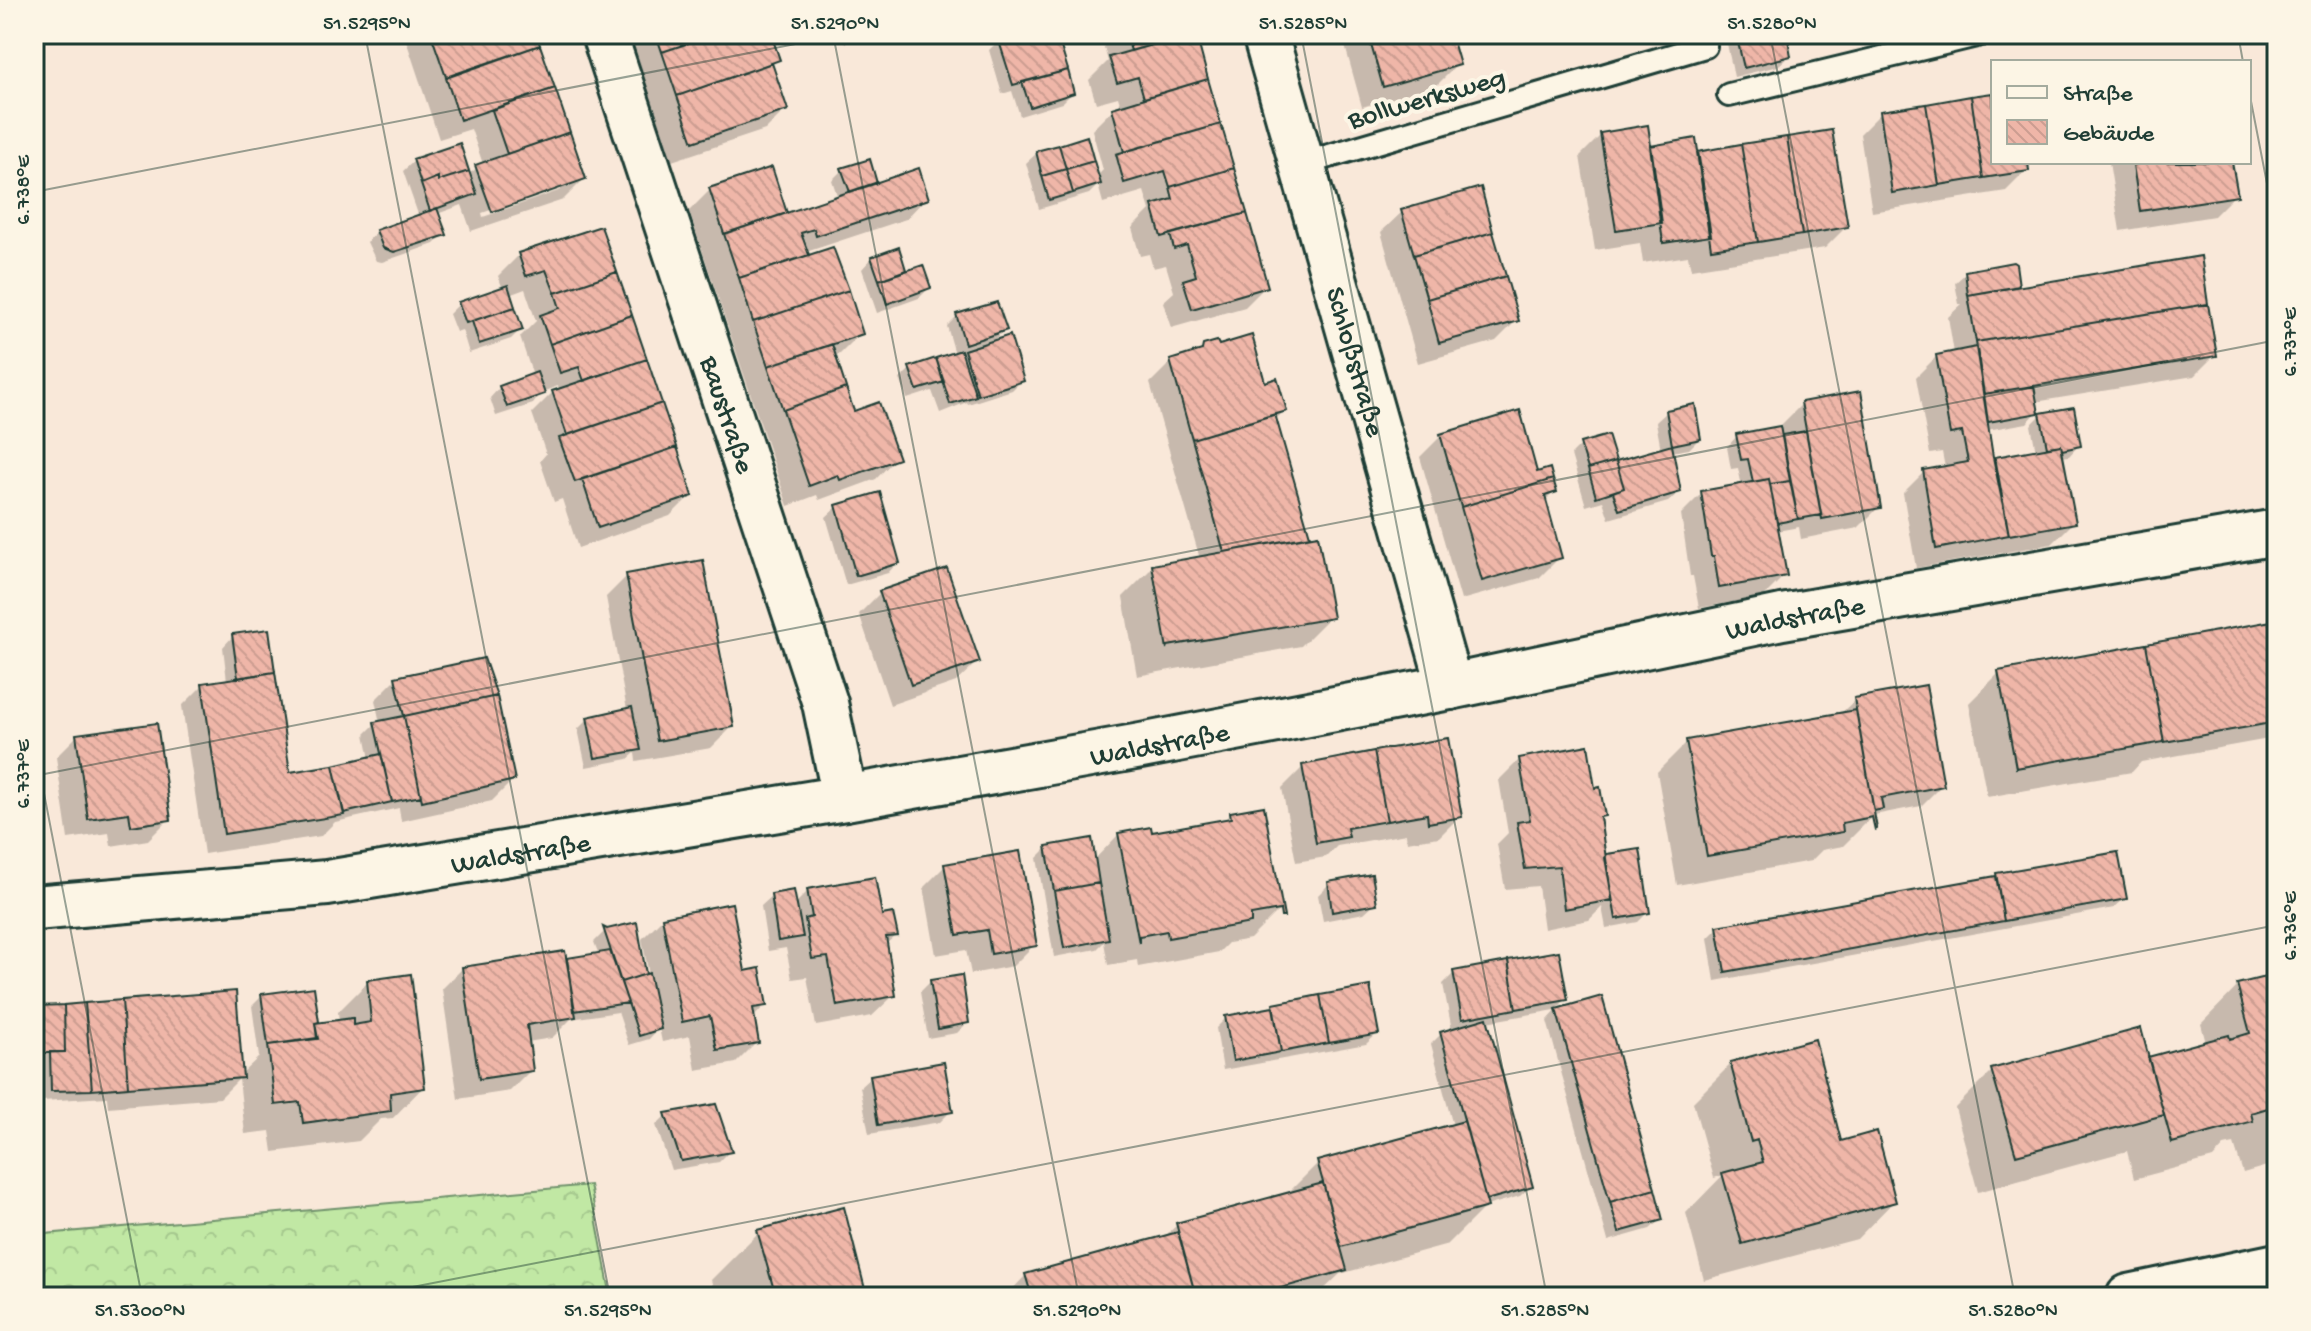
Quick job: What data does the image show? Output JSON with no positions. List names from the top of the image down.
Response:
{
  "streets": {
    "street": ["Schloßstraße", "Baustraße", "Waldstraße"],
    "lane": ["Bollwerksweg"]
  },
  "crossings": [
    ["Bollwerksweg", "Schloßstraße"],
    ["Schloßstraße", "Waldstraße"],
    ["Baustraße", "Waldstraße"]
  ],
  "legend": ["Straße", "Gebäude"],
  "coordinates": [
    "51.5295°N",
    "51.5290°N",
    "51.5285°N",
    "51.5280°N",
    "6.738°E",
    "6.737°E",
    "6.736°E",
    "51.5300°N"
  ]
}
